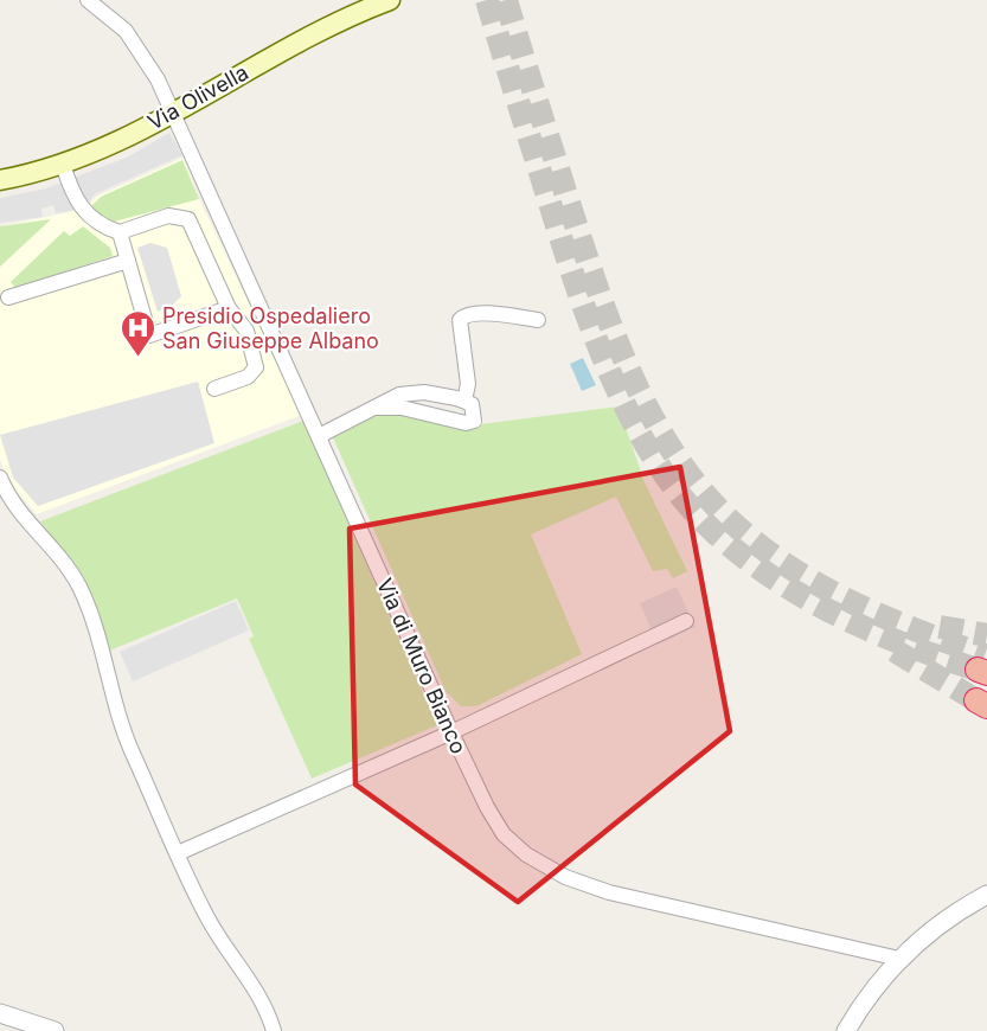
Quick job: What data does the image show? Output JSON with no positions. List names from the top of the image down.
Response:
{
  "streets": {
    "main road": ["Via Olivella"],
    "street": ["Via di Muro Bianco"]
  },
  "crossings": [
    ["Via Olivella", "Via di Muro Bianco"]
  ],
  "places": {
    "hospital": ["Presidio Ospedaliero San Giuseppe Albano"]
  }
}
